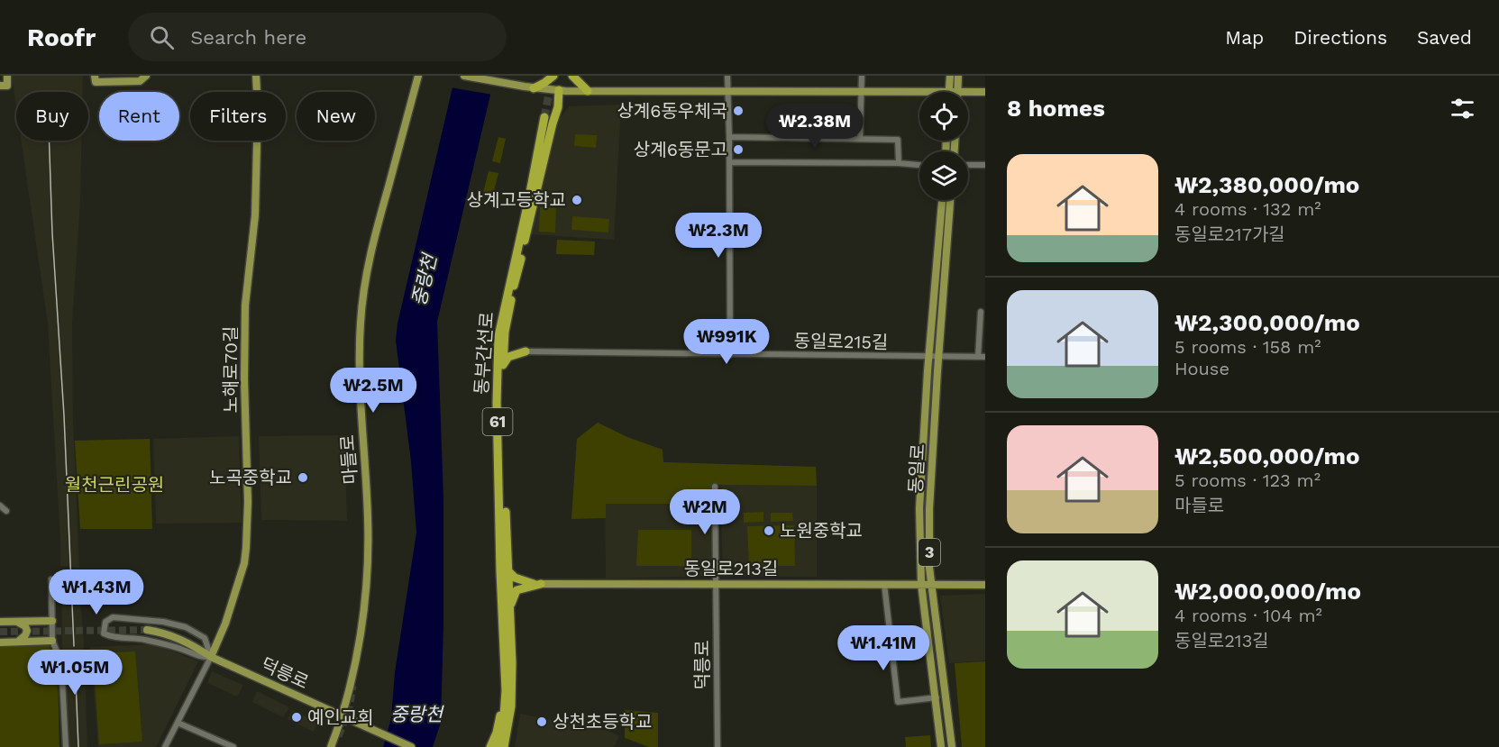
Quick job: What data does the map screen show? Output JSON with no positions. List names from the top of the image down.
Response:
{
  "streets": {
    "highway": ["동부간선로", "61"],
    "main road": [
      "노해로70길",
      "마들로",
      "동일로",
      "3",
      "동일로213길",
      "덕릉로"
    ],
    "street": ["동일로215길"]
  },
  "crossings": [
    ["동일로215길", "동일로"],
    ["노해로70길", "덕릉로"],
    ["마들로", "덕릉로"],
    ["동일로", "동일로213길"],
    ["동일로213길", "덕릉로"]
  ],
  "water": ["중랑천"],
  "parks": ["월천근린공원"],
  "places": [
    "상계6동우체국",
    "상계6동문고",
    "상계고등학교",
    "노곡중학교",
    "노원중학교",
    "예인교회",
    "상천초등학교"
  ],
  "page": {
    "header": "Roofr",
    "search": "Search here",
    "nav": ["Map", "Directions", "Saved"],
    "heading": "8 homes",
    "chip": [
      "Buy",
      "Rent",
      "Filters",
      "New"
    ],
    "price": [
      "₩2.38M",
      "₩2.3M",
      "₩991K",
      "₩2.5M",
      "₩2M",
      "₩1.43M",
      "₩1.41M",
      "₩1.05M"
    ],
    "list": [
      {
        "name": "₩2,380,000/mo",
        "note": "4 rooms · 132 m² · 동일로217가길"
      },
      {
        "name": "₩2,300,000/mo",
        "note": "5 rooms · 158 m² · House"
      },
      {
        "name": "₩2,500,000/mo",
        "note": "5 rooms · 123 m² · 마들로"
      },
      {
        "name": "₩2,000,000/mo",
        "note": "4 rooms · 104 m² · 동일로213길"
      }
    ]
  }
}
